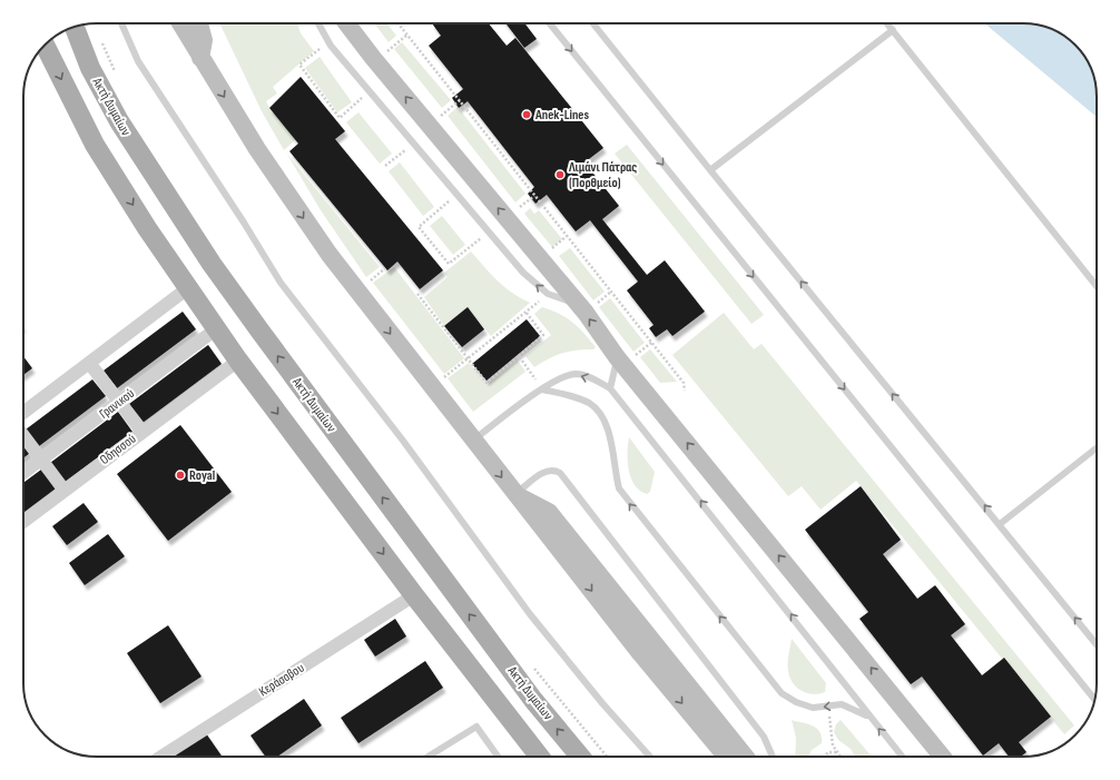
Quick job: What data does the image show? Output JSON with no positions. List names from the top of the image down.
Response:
{
  "streets": {
    "main road": ["Ακτή Δυμαίων"],
    "street": ["Γρανικού", "Οδησσού", "Κεράσοβου"]
  },
  "places": ["Anek-Lines", "Λιμάνι Πάτρας (Πορθμείο)", "Royal"]
}
